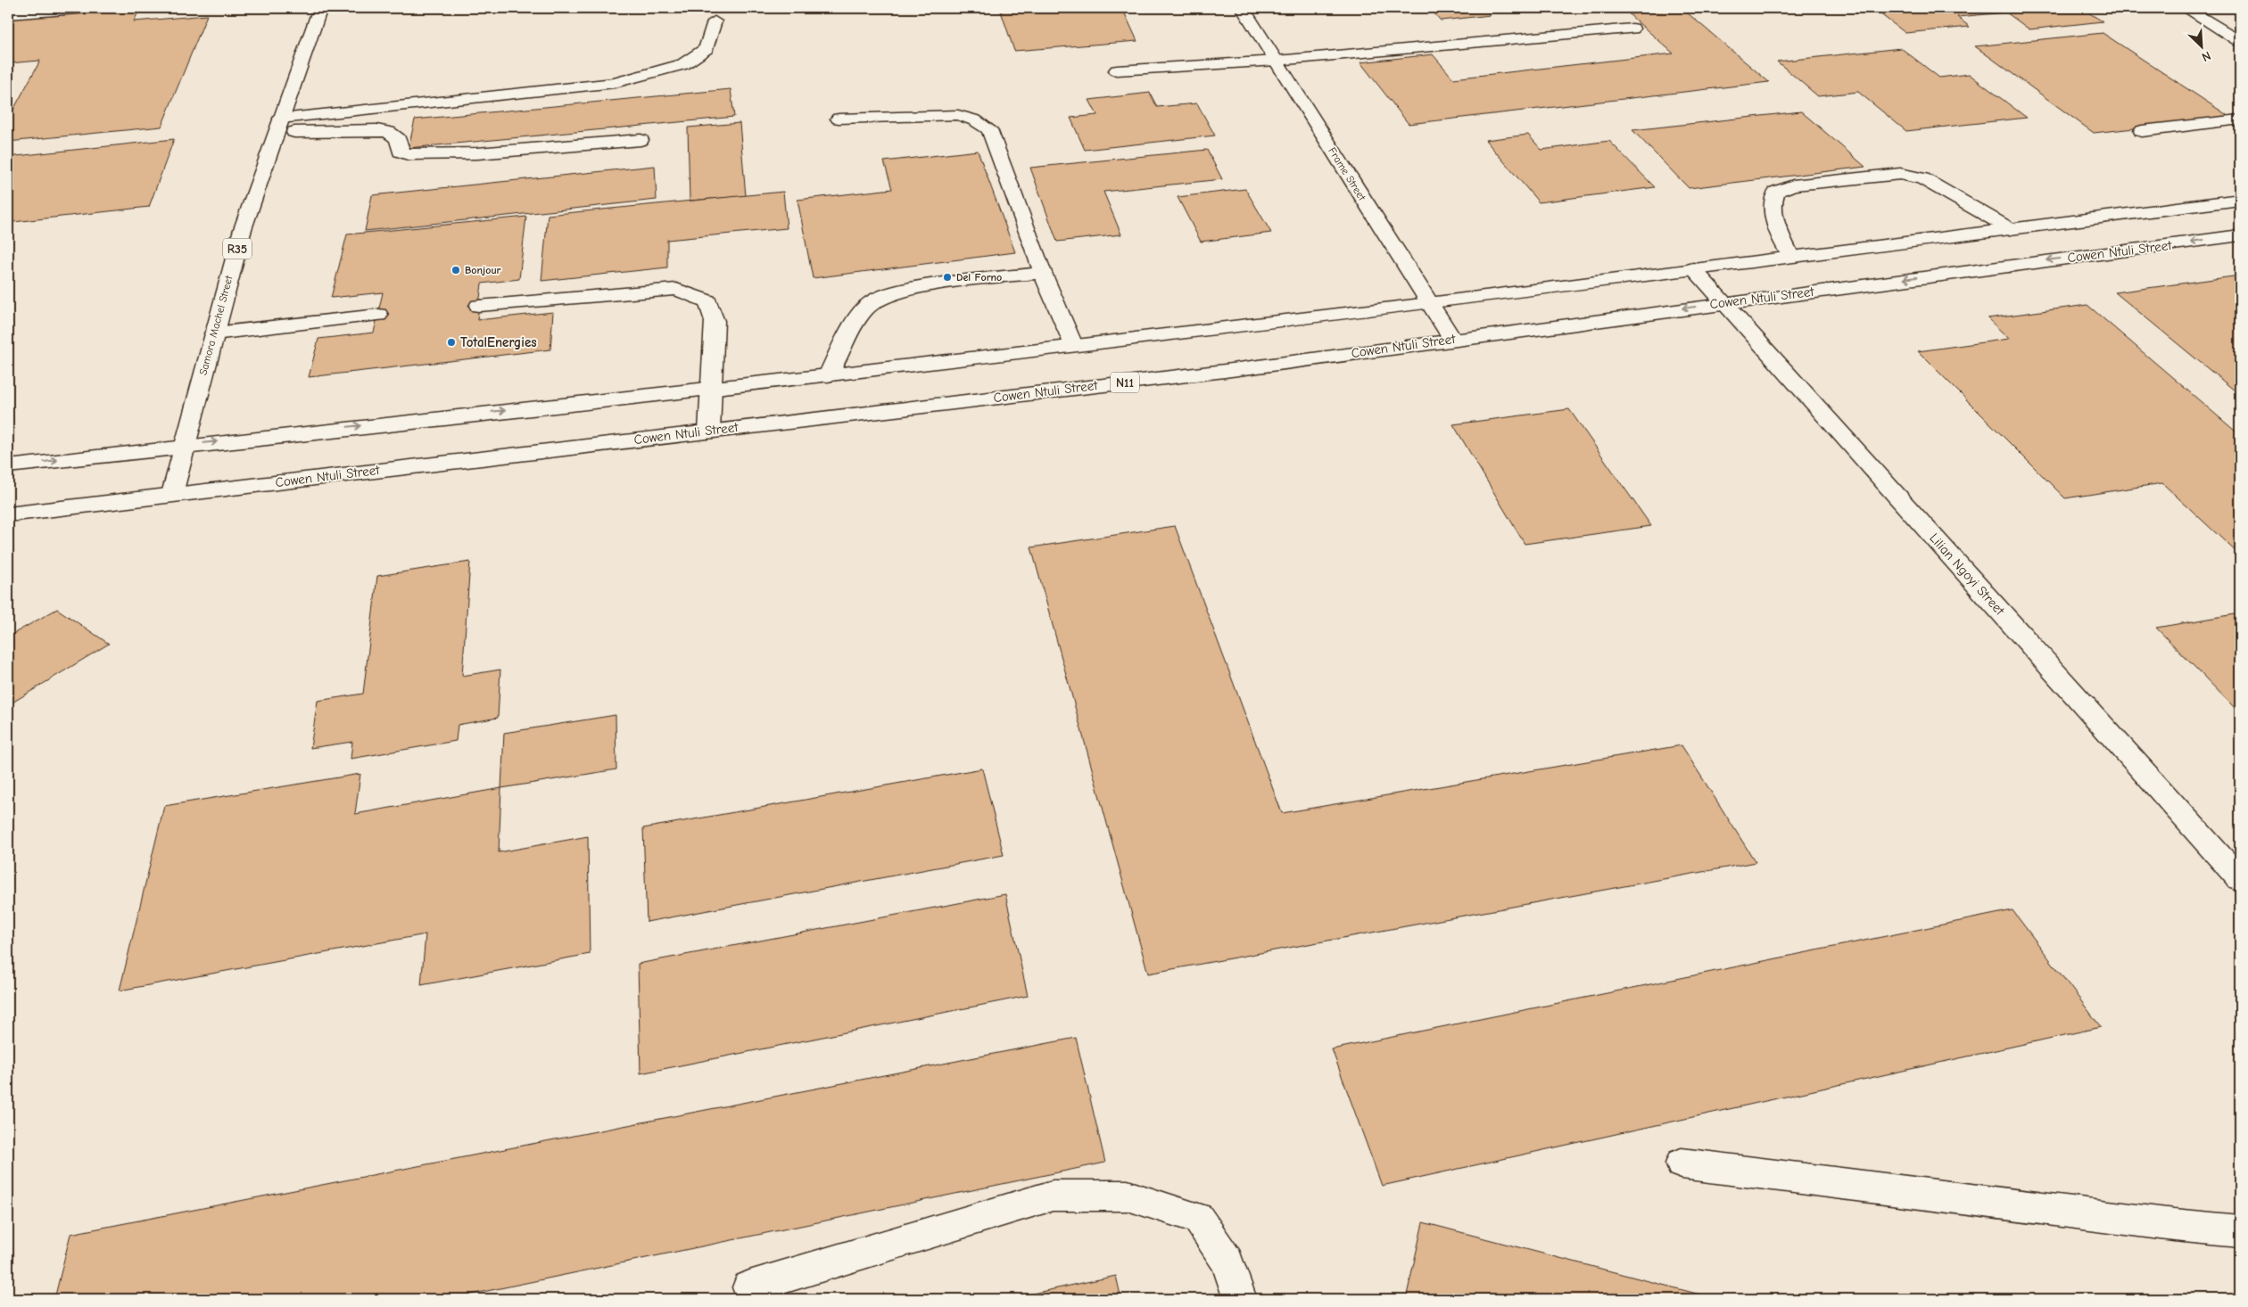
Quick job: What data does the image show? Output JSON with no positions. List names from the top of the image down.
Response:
{
  "streets": {
    "main road": [
      "Frame Street",
      "R35",
      "Cowen Ntuli Street",
      "Samora Machel Street",
      "N11",
      "Lilian Ngoyi Street"
    ]
  },
  "crossings": [
    ["Frame Street", "Cowen Ntuli Street"],
    ["Cowen Ntuli Street", "Samora Machel Street"],
    ["Cowen Ntuli Street", "Lilian Ngoyi Street"]
  ],
  "places": ["Bonjour", "Del Forno", "TotalEnergies"],
  "north": "bottom right"
}
